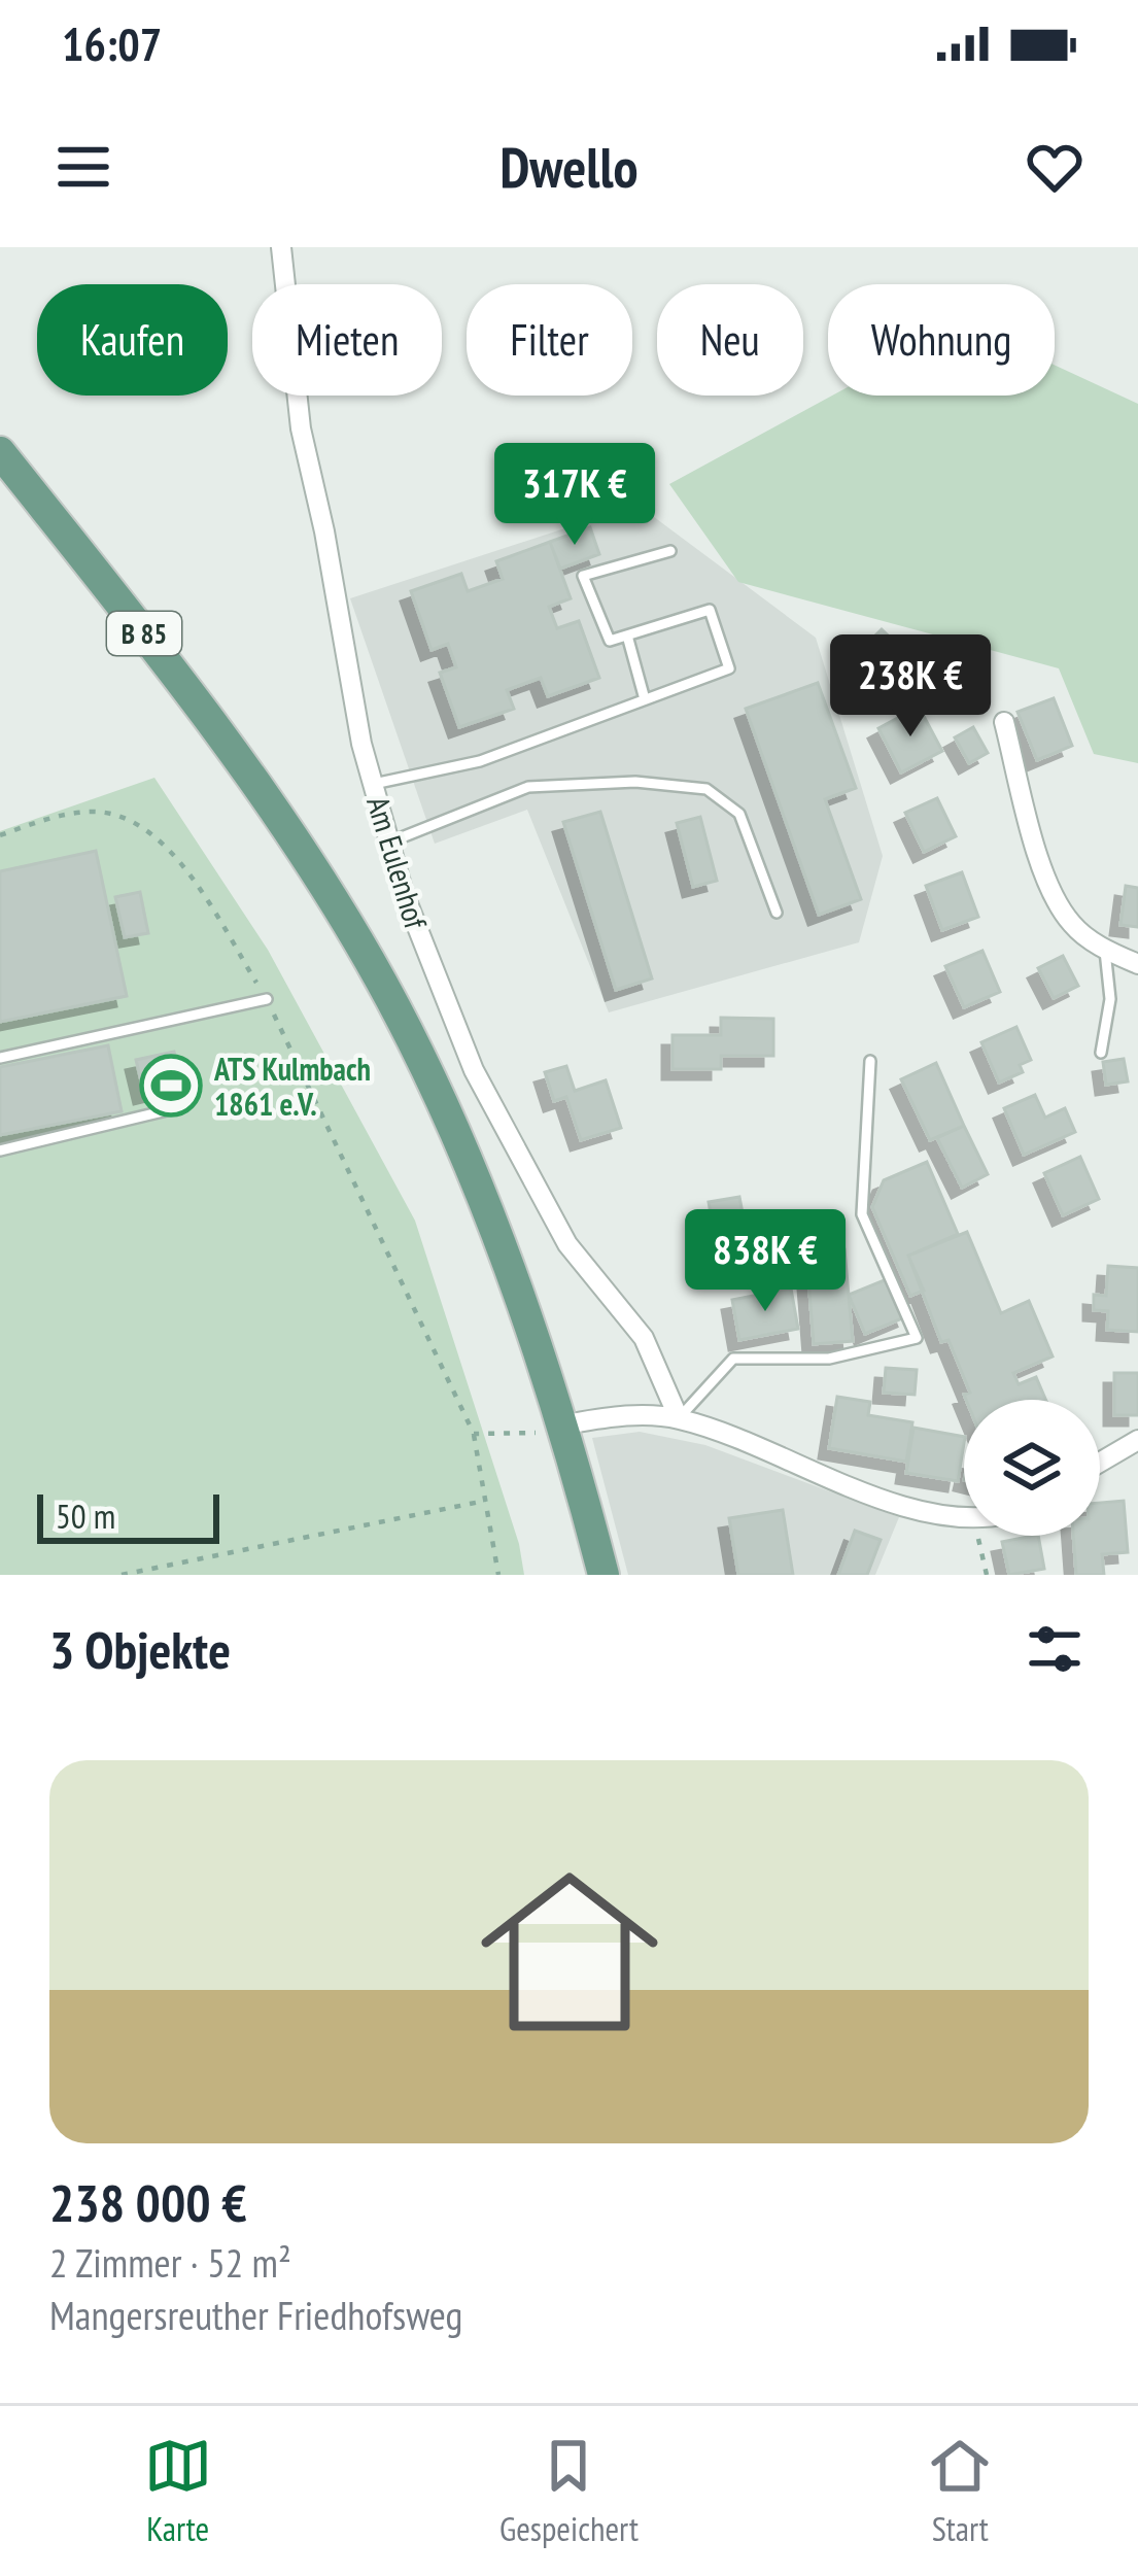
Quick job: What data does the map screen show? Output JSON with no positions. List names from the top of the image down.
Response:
{
  "streets": {
    "main road": ["B 85"],
    "street": ["Am Eulenhof"]
  },
  "places": {
    "sports": ["ATS Kulmbach 1861 e.V."]
  },
  "scale_bar": "50 m",
  "page": {
    "status": "16:07",
    "header": "Dwello",
    "chip": [
      "Kaufen",
      "Mieten",
      "Filter",
      "Neu",
      "Wohnung"
    ],
    "price": ["317K €", "238K €", "838K €"],
    "scale": "50 m",
    "heading": "3 Objekte",
    "list": [
      {
        "name": "238 000 €",
        "note": "2 Zimmer · 52 m² · Mangersreuther Friedhofsweg"
      }
    ],
    "tabs": ["Karte", "Gespeichert", "Start"]
  }
}
